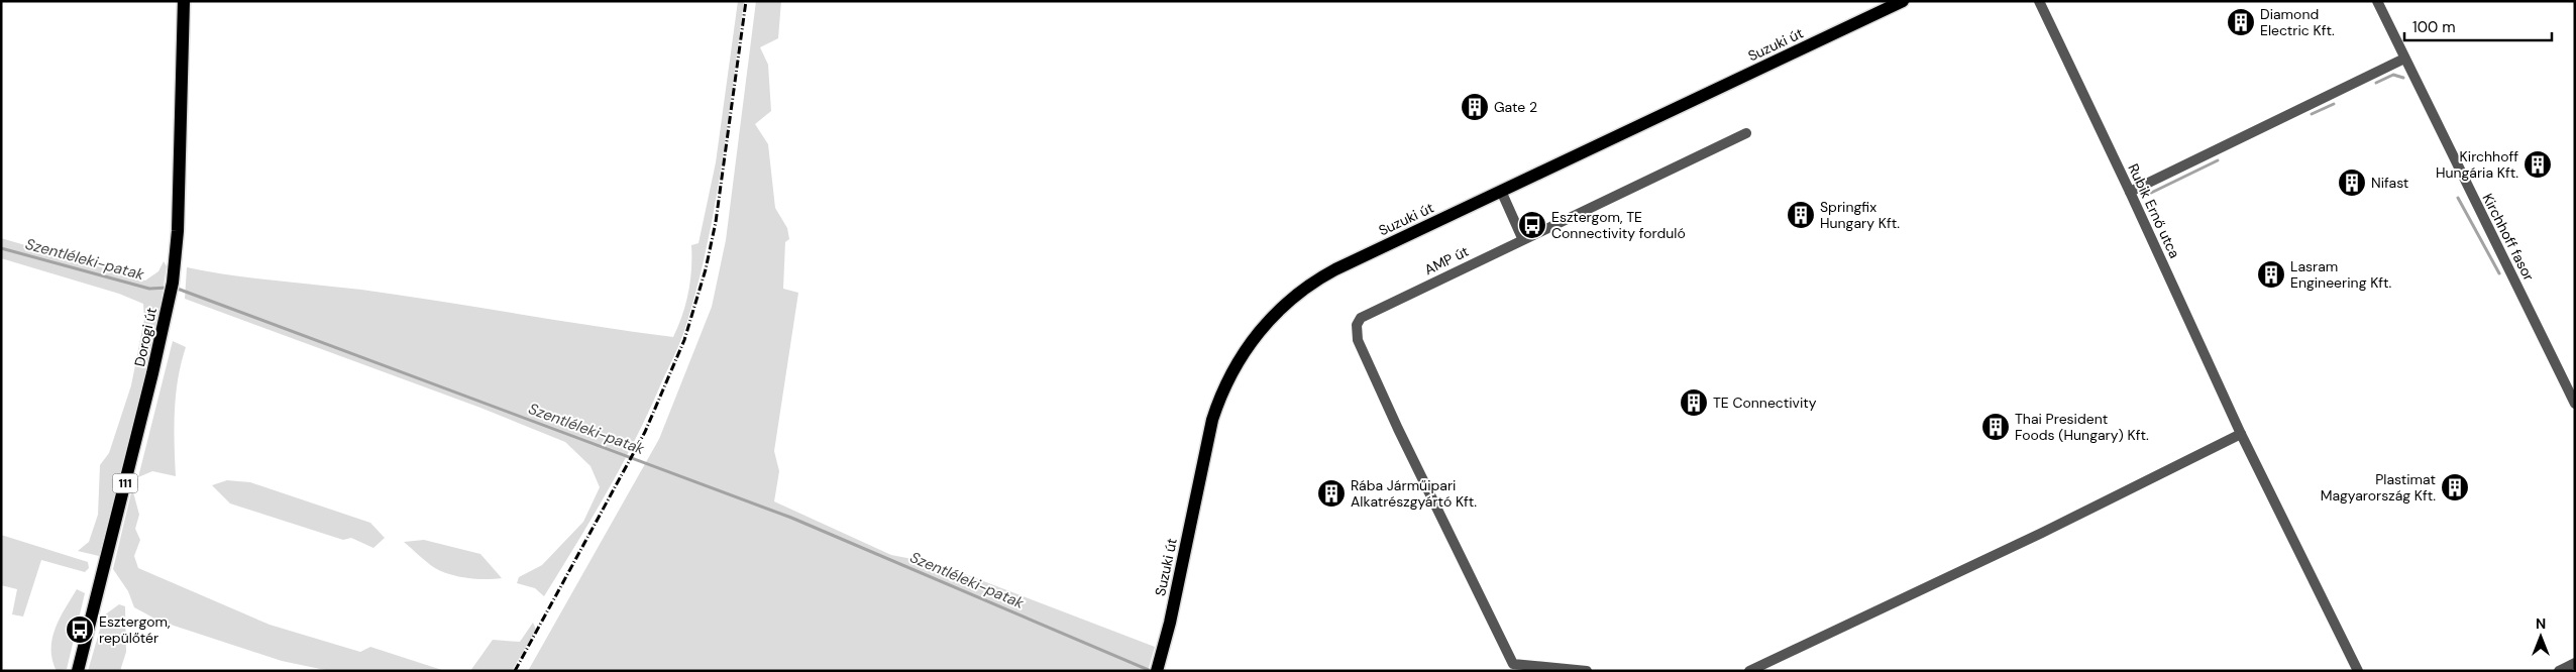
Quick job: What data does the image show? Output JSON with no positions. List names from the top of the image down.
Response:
{
  "streets": {
    "main road": ["Suzuki út", "Dorogi út", "111"],
    "street": ["Rubik Ernő utca", "Kirchhoff fasor", "AMP út"]
  },
  "water": ["Szentléleki-patak"],
  "places": {
    "building": [
      "Diamond Electric Kft.",
      "Gate 2",
      "Kirchhoff Hungária Kft.",
      "Nifast",
      "Springfix Hungary Kft.",
      "Lasram Engineering Kft.",
      "TE Connectivity",
      "Thai President Foods (Hungary) Kft.",
      "Plastimat Magyarország Kft.",
      "Rába Járműipari Alkatrészgyártó Kft."
    ],
    "bus stop": ["Esztergom, TE Connectivity forduló", "Esztergom, repülőtér"]
  },
  "scale_bar": "100 m",
  "north": "top"
}
